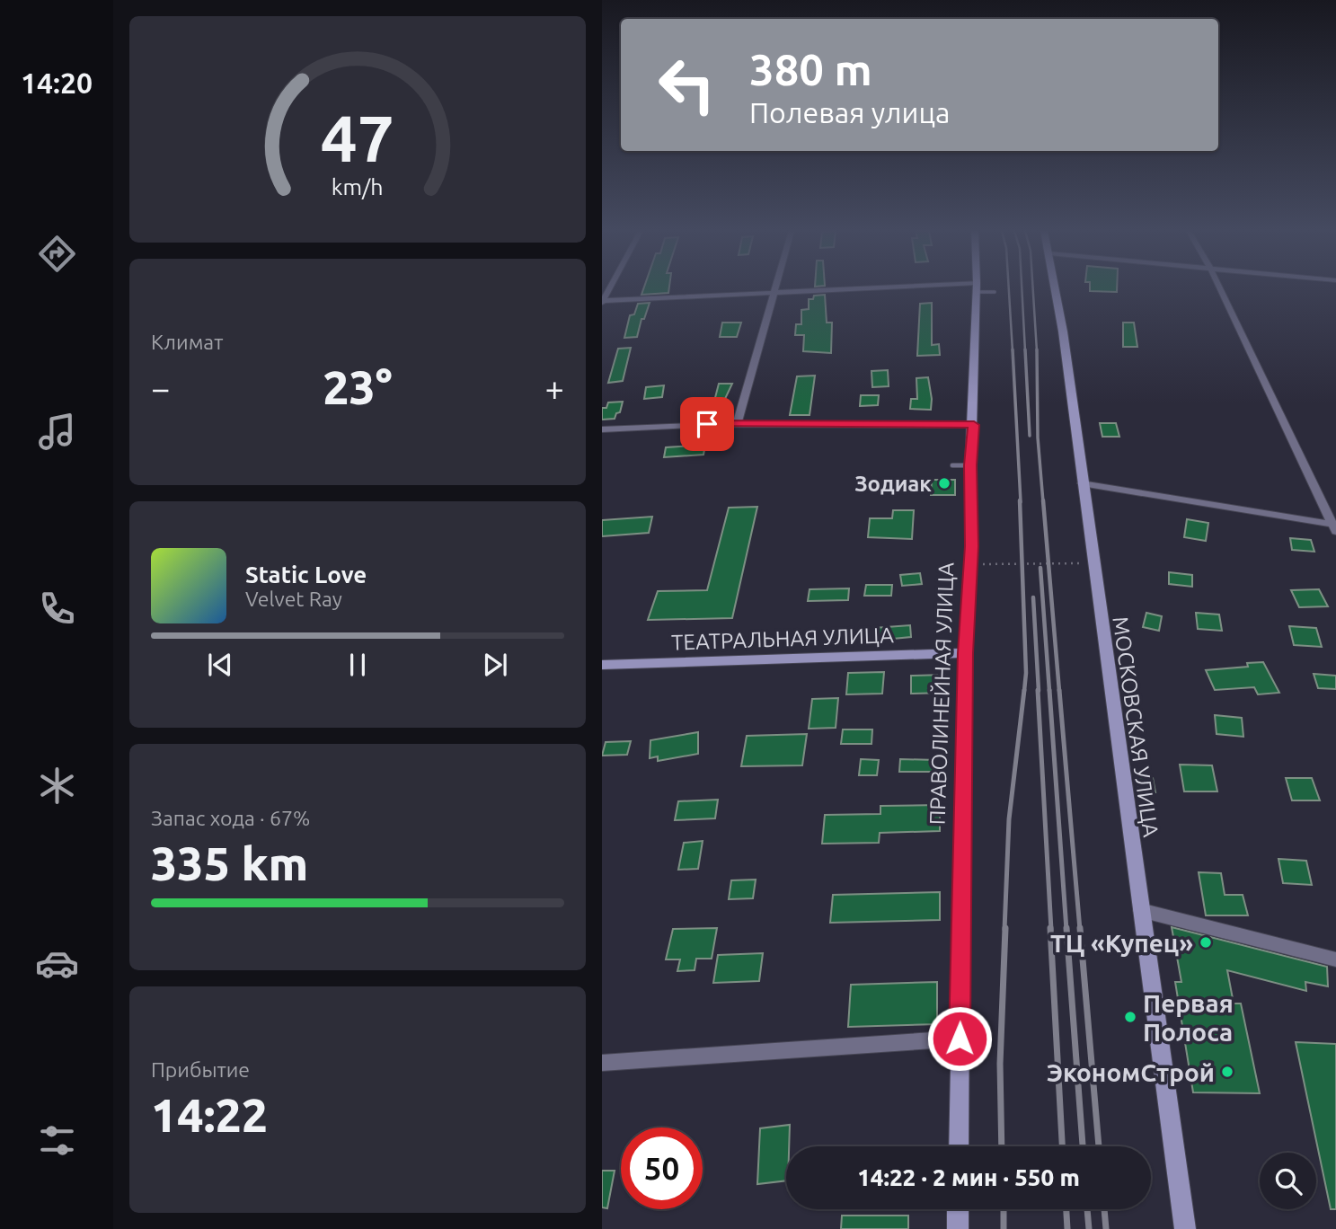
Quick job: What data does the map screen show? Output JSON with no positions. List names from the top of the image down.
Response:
{
  "streets": {
    "main road": ["ТЕАТРАЛЬНАЯ УЛИЦА", "ПРАВОЛИНЕЙНАЯ УЛИЦА", "МОСКОВСКАЯ УЛИЦА"]
  },
  "crossings": [
    ["ТЕАТРАЛЬНАЯ УЛИЦА", "ПРАВОЛИНЕЙНАЯ УЛИЦА"]
  ],
  "places": [
    "Зодиак",
    "ТЦ «Купец»",
    "Первая Полоса",
    "ЭкономСтрой"
  ],
  "page": {
    "tabs": "14:20",
    "turn": ["380 m", "Полевая улица"],
    "tile": [
      "Климат",
      ["Запас хода · 67%", "335 km"],
      ["Прибытие", "14:22"]
    ],
    "heat": ["−", "23°", "+"],
    "song": ["Static Love", "Velvet Ray"],
    "limit": "50",
    "trip": "14:22 · 2 мин · 550 m",
    "gauge": ["47", "km/h"]
  }
}
